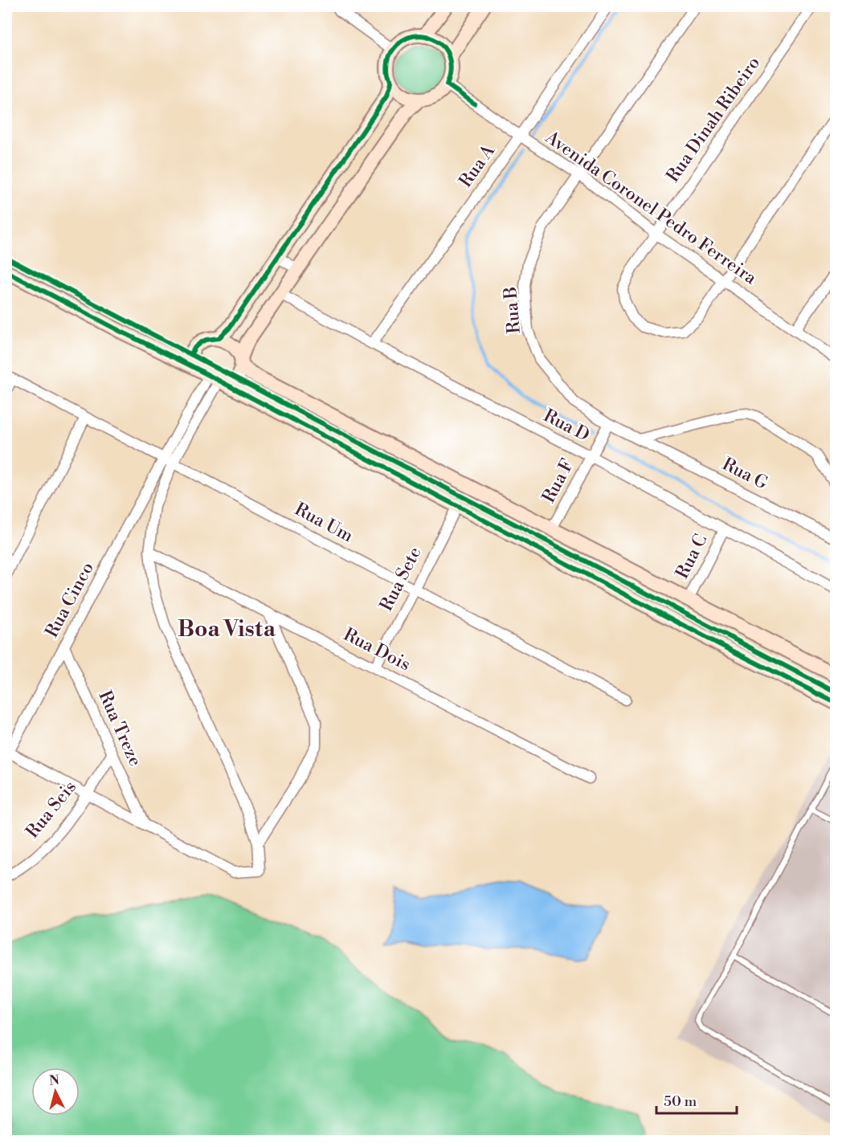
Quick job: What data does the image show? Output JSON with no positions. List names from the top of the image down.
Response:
{
  "streets": {
    "street": [
      "Rua Dinah Ribeiro",
      "Rua A",
      "Avenida Coronel Pedro Ferreira",
      "Rua B",
      "Rua D",
      "Rua G",
      "Rua F",
      "Rua Um",
      "Rua C",
      "Rua Sete",
      "Rua Cinco",
      "Rua Dois",
      "Rua Treze",
      "Rua Seis"
    ]
  },
  "crossings": [
    ["Rua Dinah Ribeiro", "Avenida Coronel Pedro Ferreira"],
    ["Rua A", "Avenida Coronel Pedro Ferreira"],
    ["Rua A", "Rua D"],
    ["Avenida Coronel Pedro Ferreira", "Rua B"],
    ["Rua B", "Rua G"],
    ["Rua B", "Rua F"],
    ["Rua D", "Rua F"],
    ["Rua D", "Rua C"],
    ["Rua Um", "Rua Sete"],
    ["Rua Um", "Rua Cinco"],
    ["Rua Sete", "Rua Dois"],
    ["Rua Cinco", "Rua Treze"],
    ["Rua Treze", "Rua Seis"]
  ],
  "districts": ["Boa Vista"],
  "scale_bar": "50 m",
  "north": "top"
}
